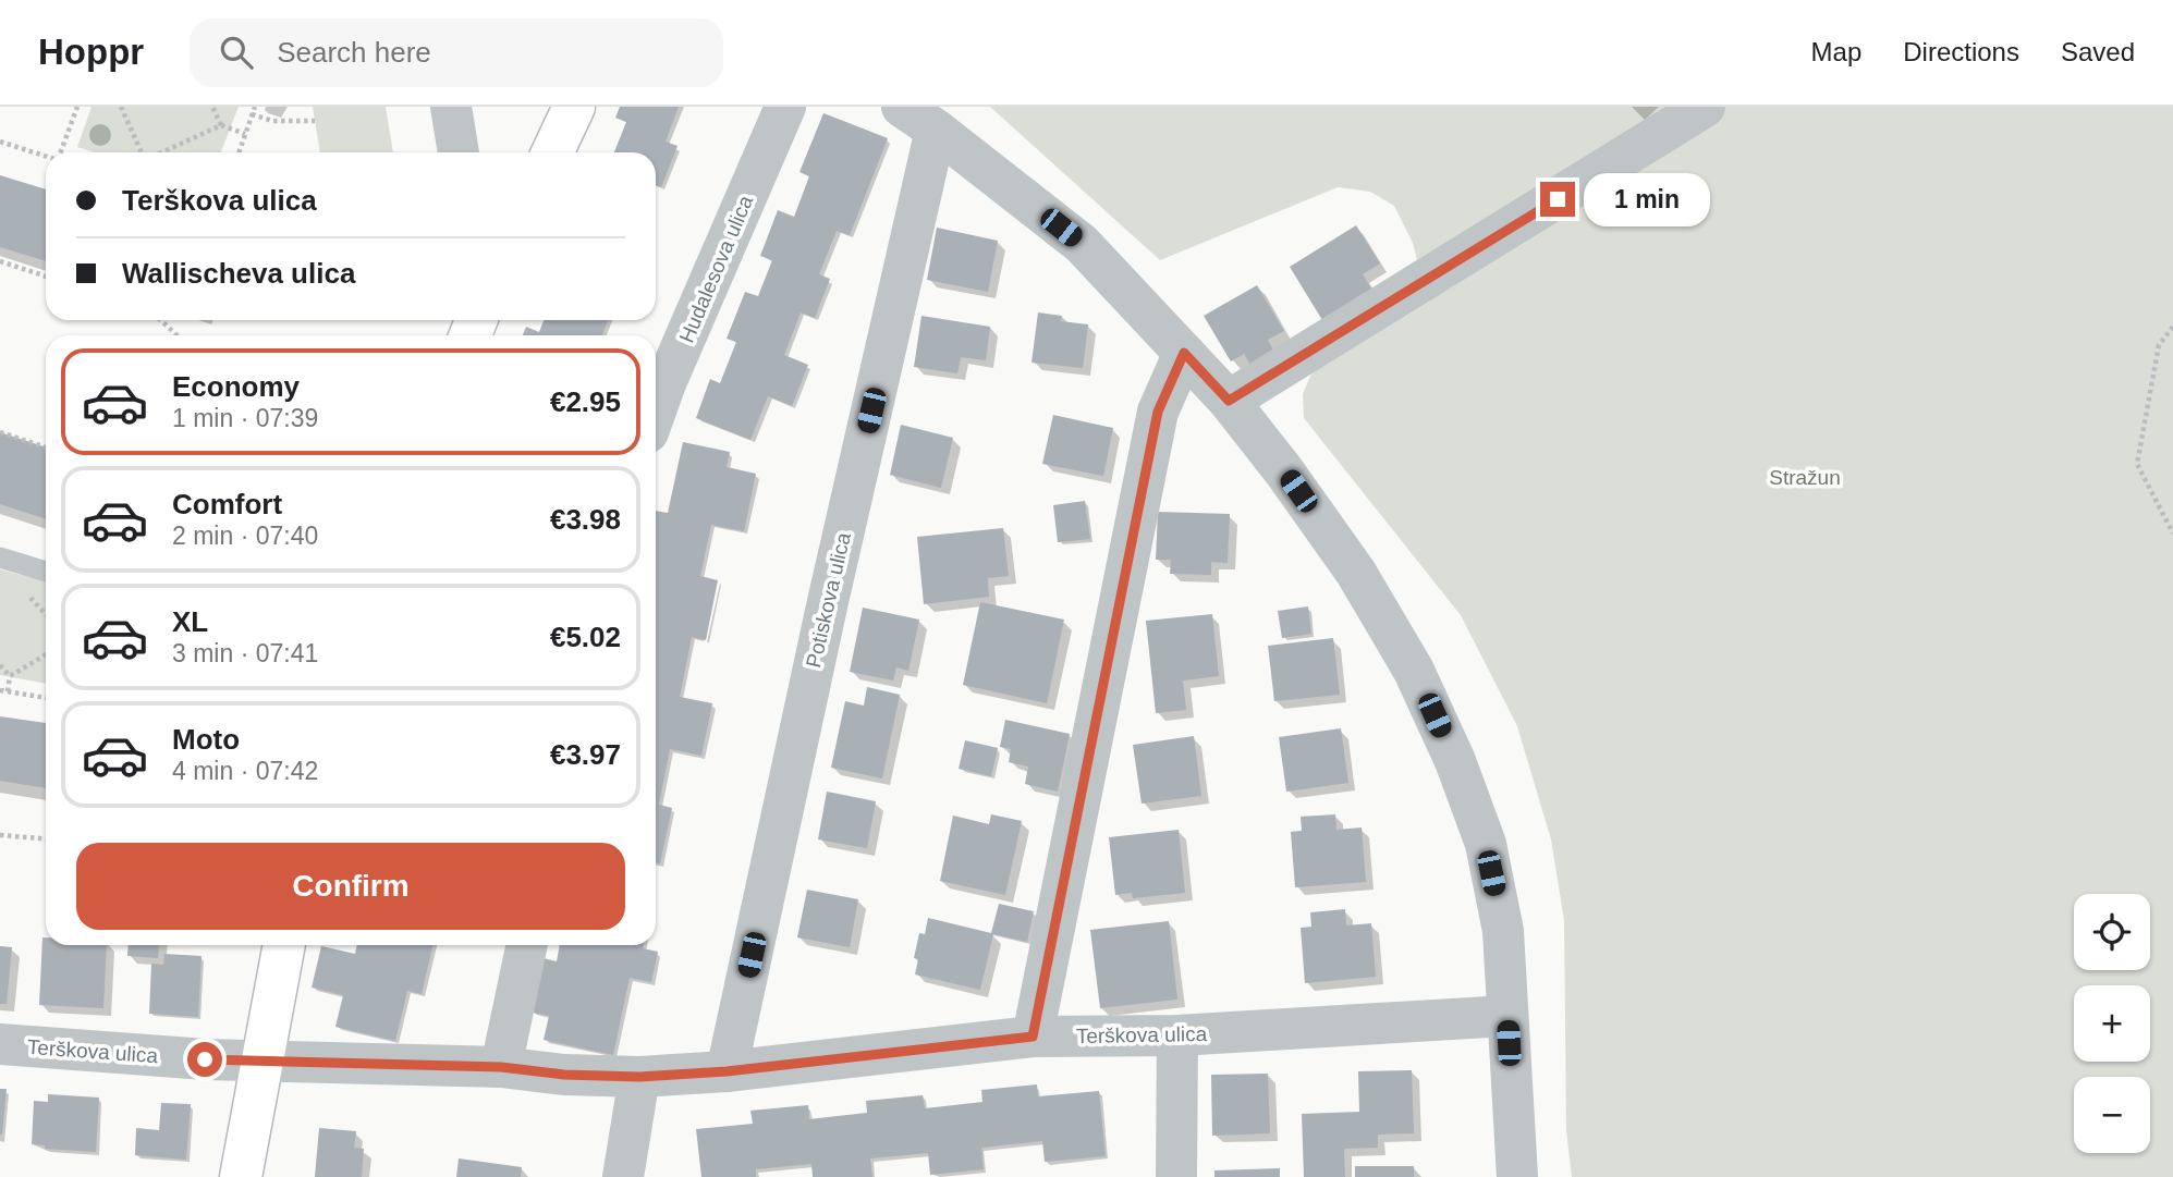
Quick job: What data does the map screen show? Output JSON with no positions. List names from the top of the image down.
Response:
{
  "streets": {
    "street": ["Hudalesova ulica", "Potiskova ulica", "Terškova ulica"]
  },
  "crossings": [
    ["Potiskova ulica", "Terškova ulica"]
  ],
  "parks": ["Stražun"],
  "page": {
    "header": "Hoppr",
    "search": "Search here",
    "nav": ["Map", "Directions", "Saved"],
    "banner": ["Terškova ulica", "Wallischeva ulica"],
    "bubble": "1 min",
    "list": [
      {
        "name": "Economy",
        "note": "1 min · 07:39",
        "value": "€2.95"
      },
      {
        "name": "Comfort",
        "note": "2 min · 07:40",
        "value": "€3.98"
      },
      {
        "name": "XL",
        "note": "3 min · 07:41",
        "value": "€5.02"
      },
      {
        "name": "Moto",
        "note": "4 min · 07:42",
        "value": "€3.97"
      }
    ],
    "buttons": "Confirm",
    "map_buttons": ["+", "−"]
  }
}
